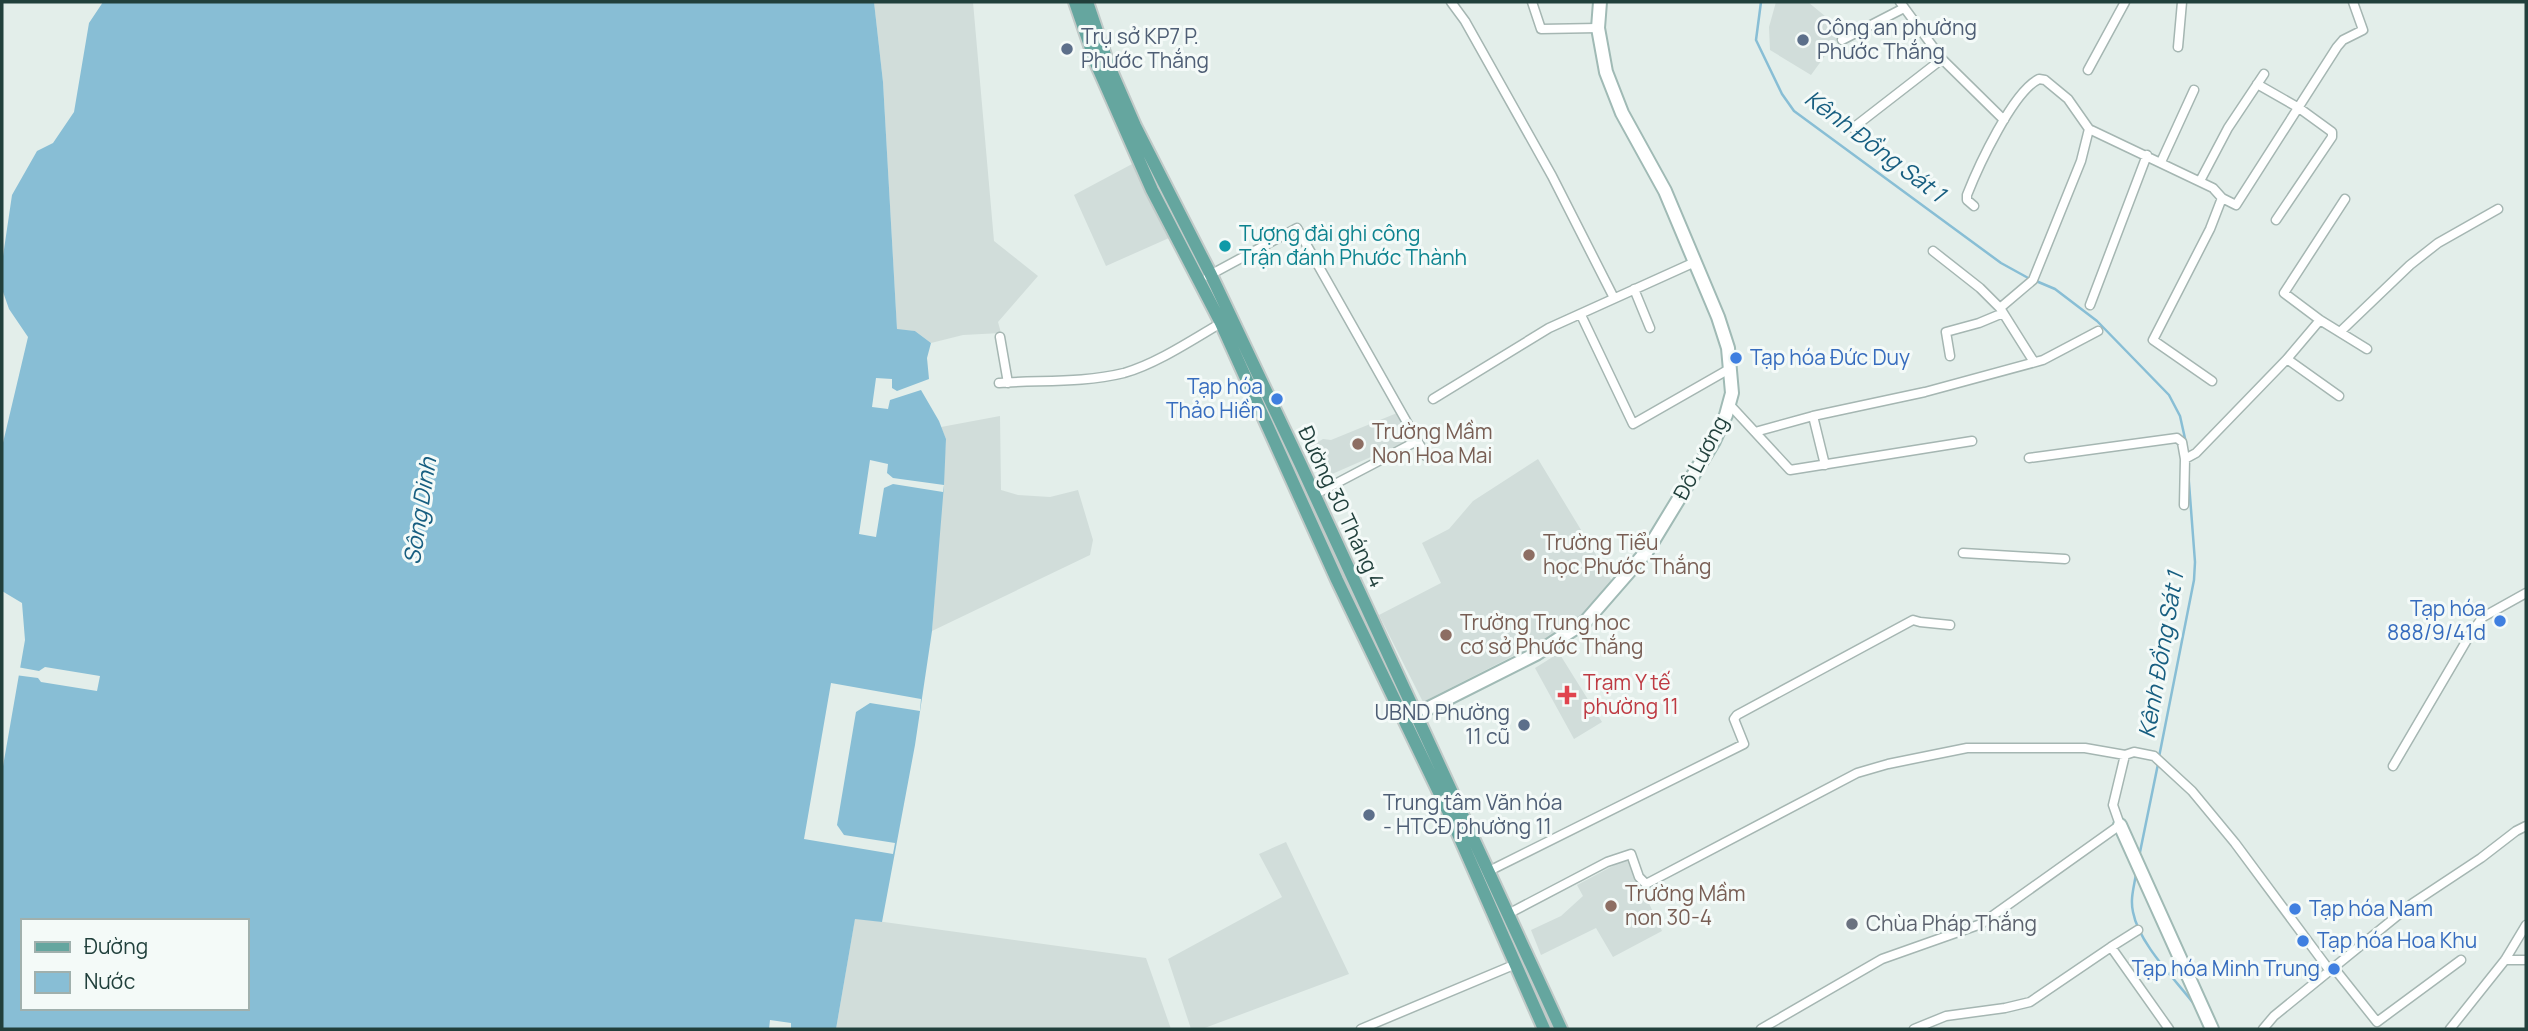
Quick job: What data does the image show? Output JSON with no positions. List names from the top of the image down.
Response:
{
  "streets": {
    "main road": ["Đường 30 Tháng 4"],
    "street": ["Đô Lương"]
  },
  "crossings": [
    ["Đô Lương", "Đường 30 Tháng 4"]
  ],
  "water": ["Kênh Đồng Sát 1", "Sông Dinh"],
  "places": {
    "other": [
      "Công an phường Phước Thắng",
      "Trụ sở KP7 P. Phước Thắng",
      "Tượng đài ghi công Trận đánh Phước Thành",
      "Tạp hóa Đức Duy",
      "Tạp hóa Thảo Hiền",
      "Trường Mầm Non Hoa Mai",
      "Trường Tiểu học Phước Thắng",
      "Tạp hóa 888/9/41d",
      "Trường Trung học cơ sở Phước Thắng",
      "UBND Phường 11 cũ",
      "Trung tâm Văn hóa - HTCĐ phường 11",
      "Trường Mầm non 30-4",
      "Tạp hóa Nam",
      "Chùa Pháp Thắng",
      "Tạp hóa Hoa Khu",
      "Tạp hóa Minh Trung"
    ],
    "health": ["Trạm Y tế phường 11"]
  },
  "legend": ["Đường", "Nước"]
}
